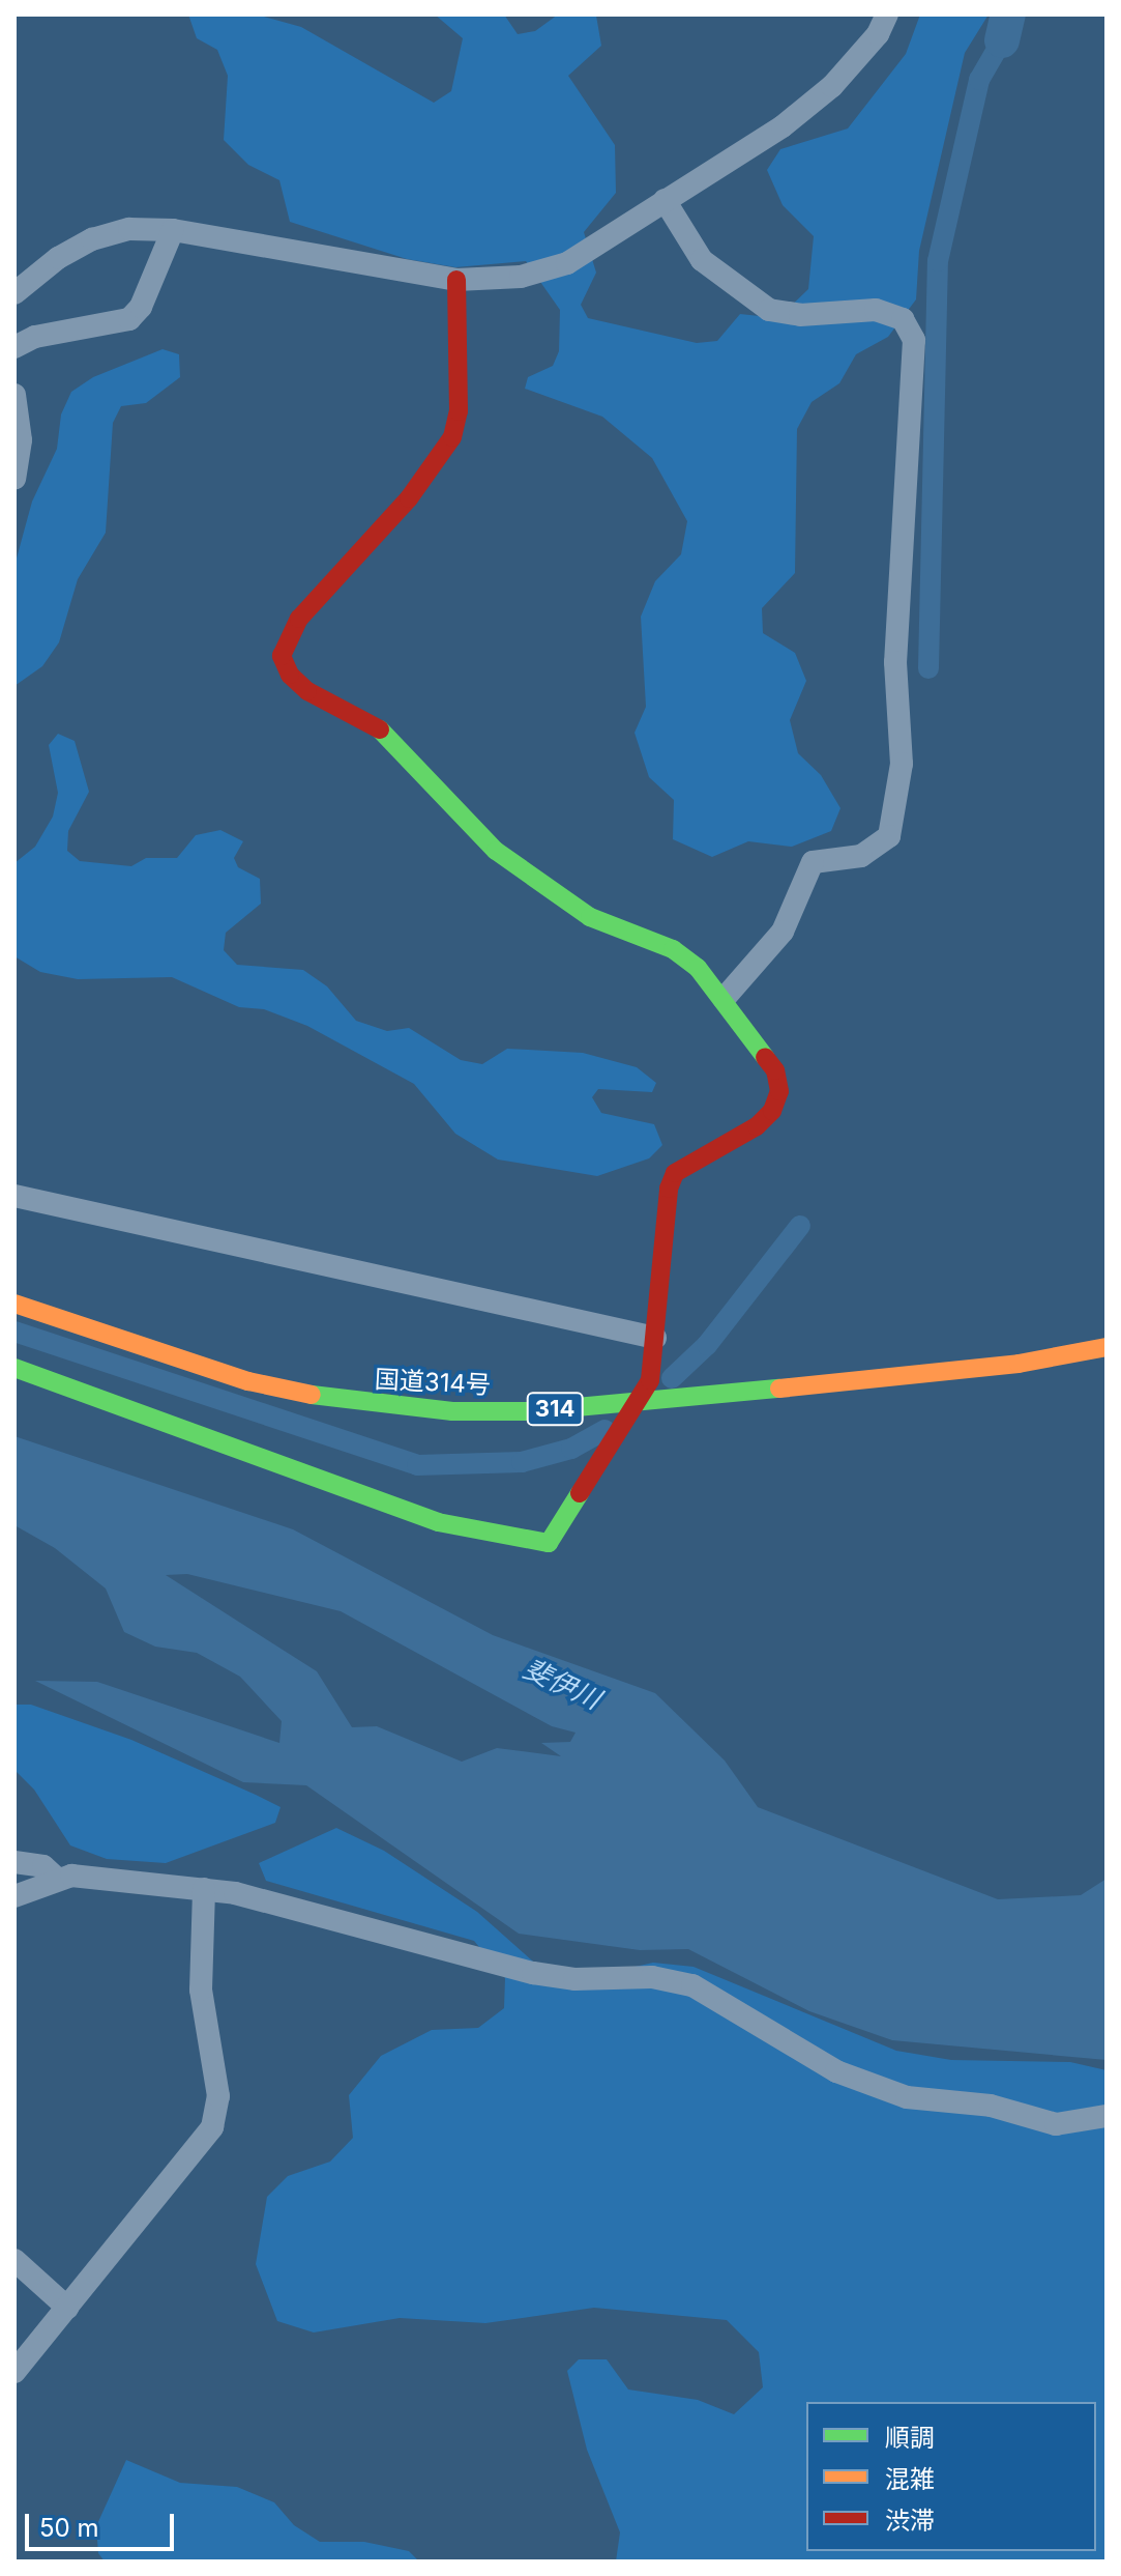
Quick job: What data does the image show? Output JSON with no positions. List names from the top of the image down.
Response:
{
  "streets": {
    "main road": ["国道314号", "314"]
  },
  "water": ["斐伊川"],
  "legend": ["順調", "混雑", "渋滞"],
  "scale_bar": "50 m"
}
